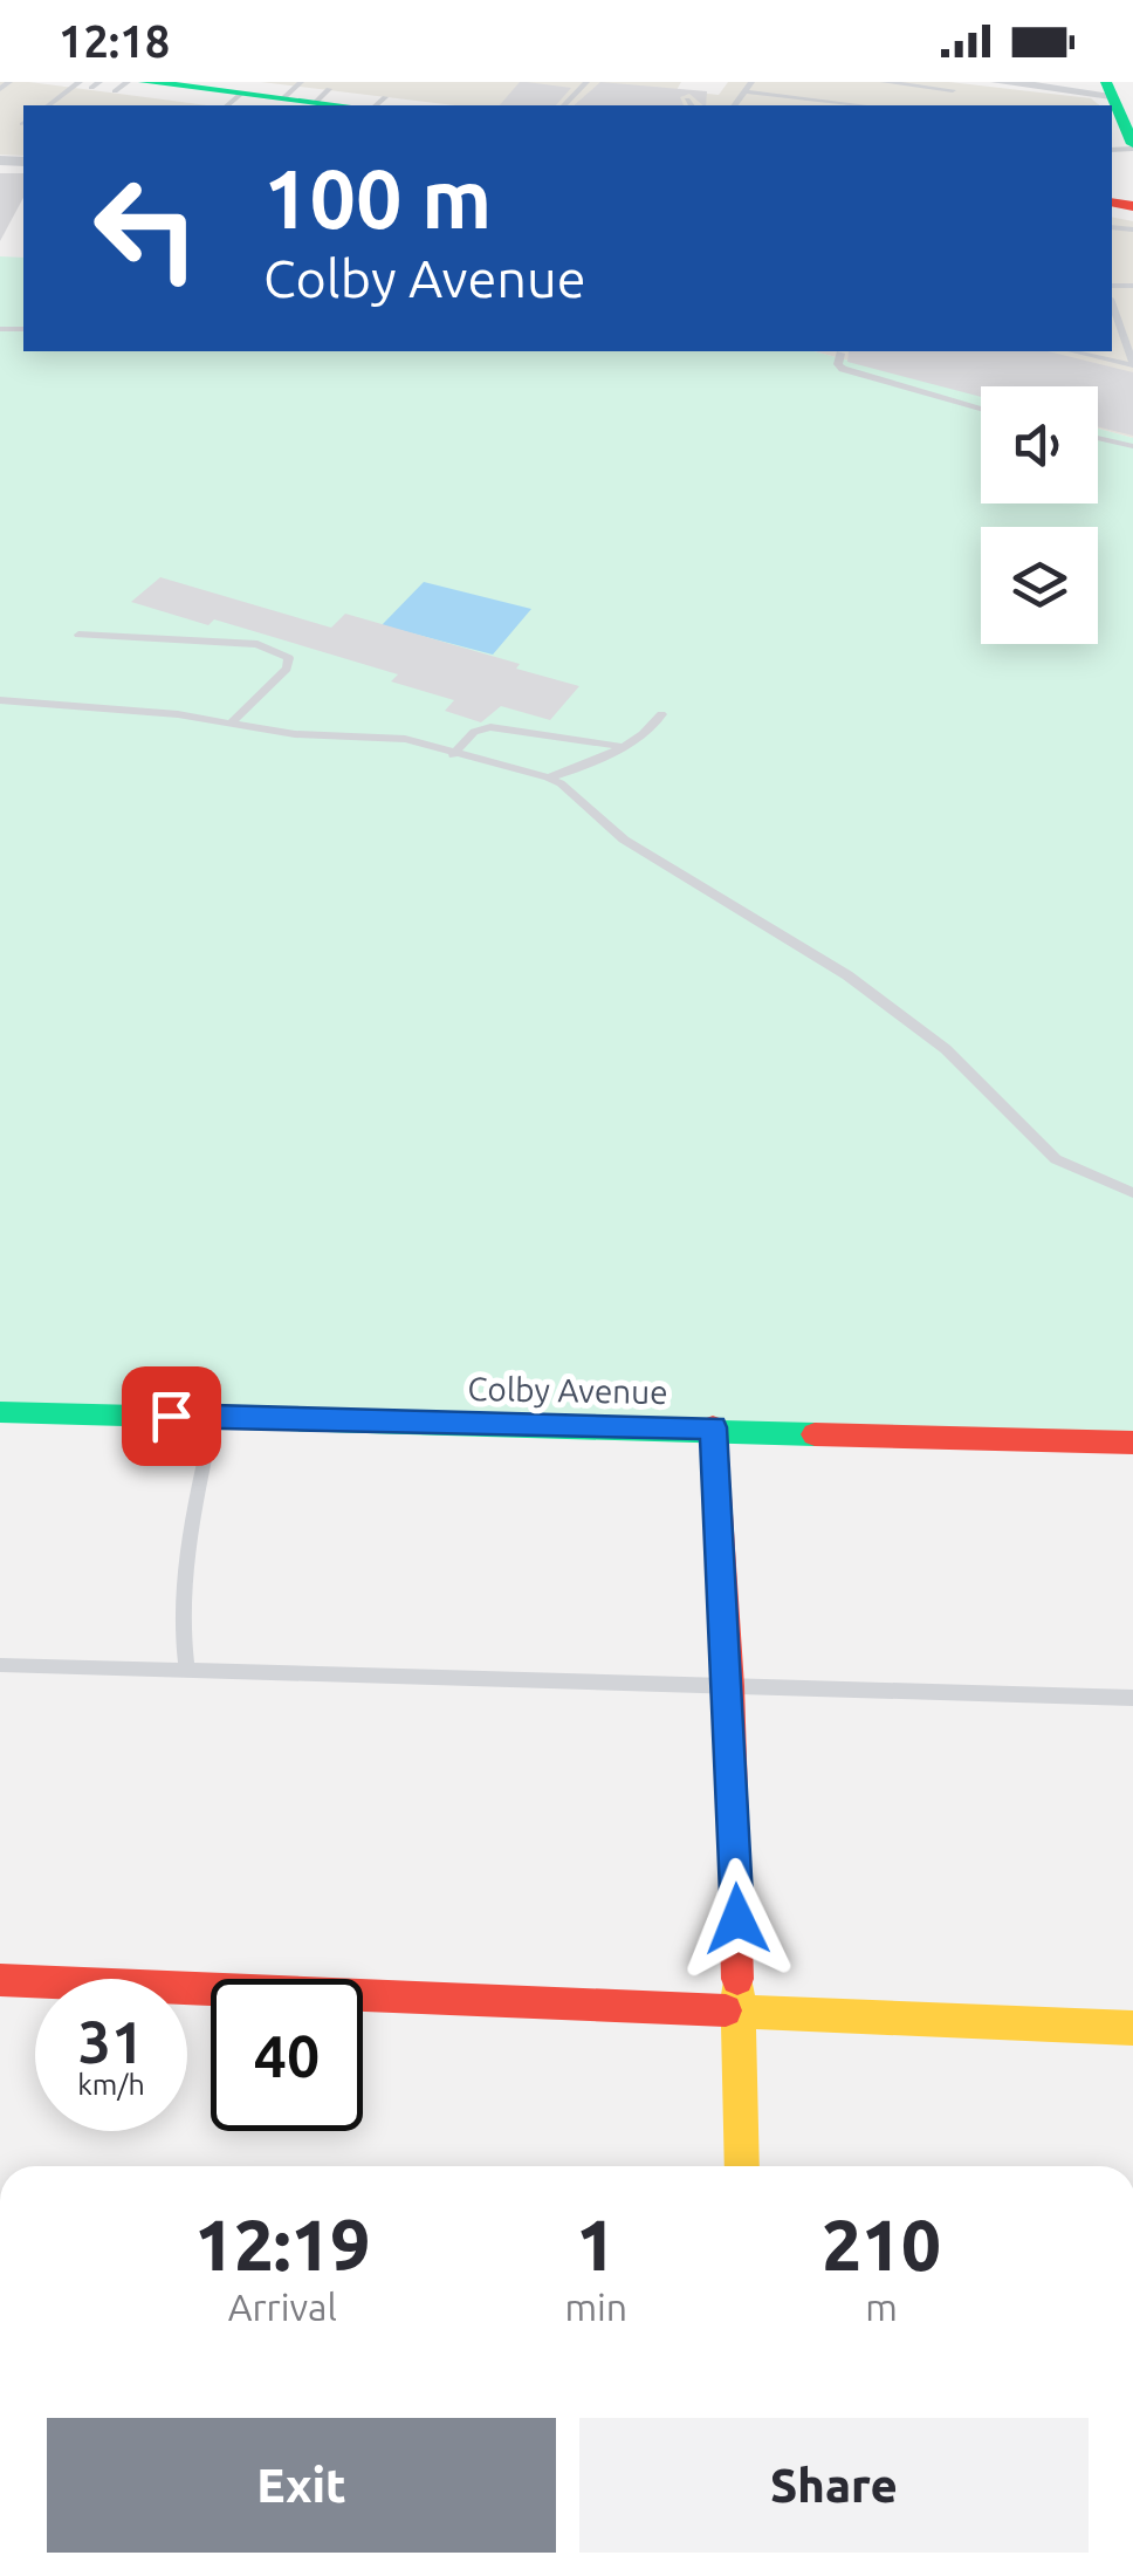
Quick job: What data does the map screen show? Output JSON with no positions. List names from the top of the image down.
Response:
{
  "streets": {
    "street": ["Colby Avenue"]
  },
  "page": {
    "status": "12:18",
    "turn": ["100 m", "Colby Avenue"],
    "speed": "31 km/h",
    "limit": "40",
    "eta": [
      "12:19",
      "Arrival",
      "1",
      "min",
      "210",
      "m"
    ],
    "buttons": ["Exit", "Share"]
  }
}
